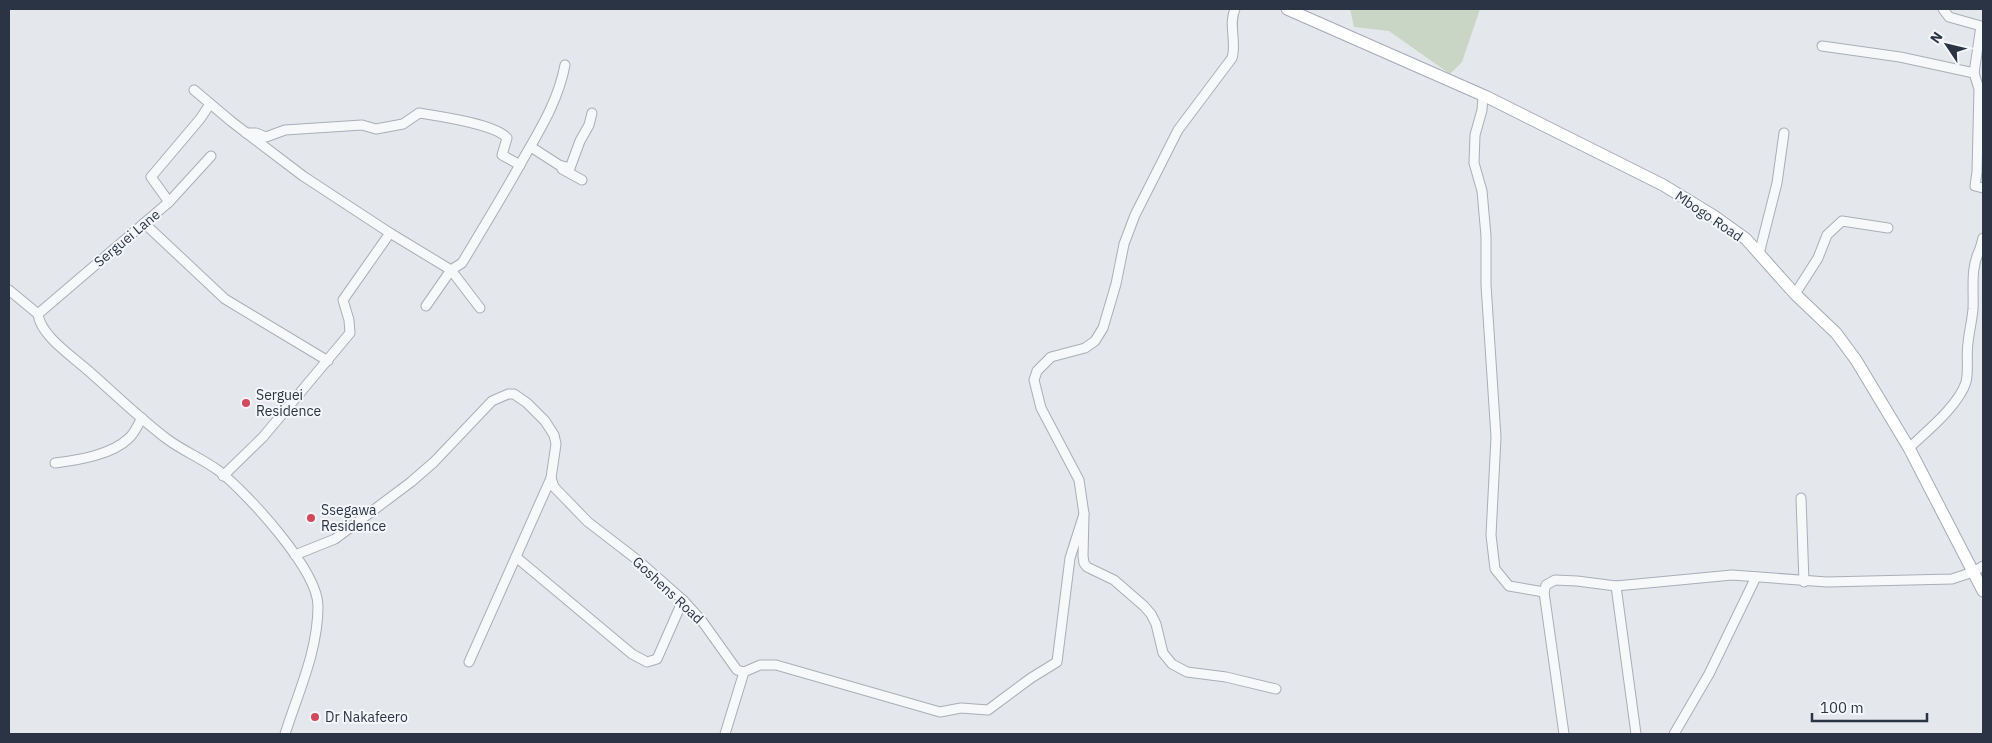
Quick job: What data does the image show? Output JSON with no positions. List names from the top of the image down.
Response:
{
  "streets": {
    "main road": ["Mbogo Road"],
    "street": ["Serguei Lane", "Goshens Road"]
  },
  "places": ["Serguei Residence", "Ssegawa Residence", "Dr Nakafeero"],
  "scale_bar": "100 m",
  "north": "top left"
}
